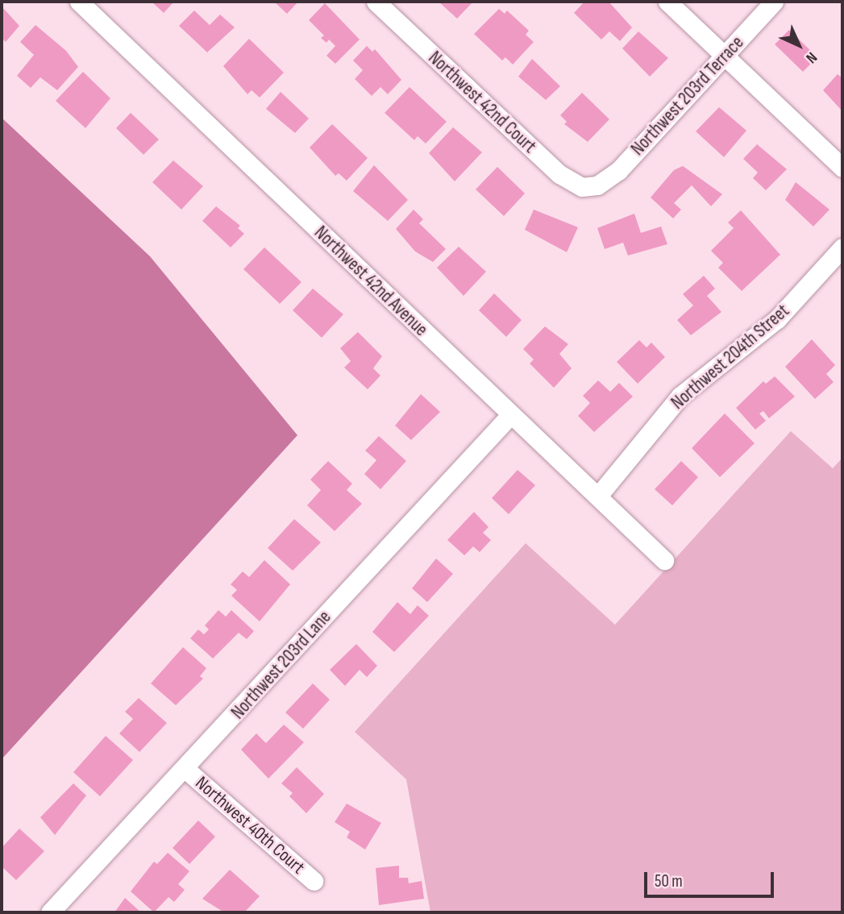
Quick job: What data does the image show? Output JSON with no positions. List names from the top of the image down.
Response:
{
  "streets": {
    "street": [
      "Northwest 203rd Terrace",
      "Northwest 42nd Court",
      "Northwest 42nd Avenue",
      "Northwest 204th Street",
      "Northwest 203rd Lane",
      "Northwest 40th Court"
    ]
  },
  "crossings": [
    ["Northwest 203rd Terrace", "Northwest 42nd Court"],
    ["Northwest 42nd Avenue", "Northwest 204th Street"],
    ["Northwest 42nd Avenue", "Northwest 203rd Lane"],
    ["Northwest 203rd Lane", "Northwest 40th Court"]
  ],
  "scale_bar": "50 m",
  "north": "bottom right"
}
